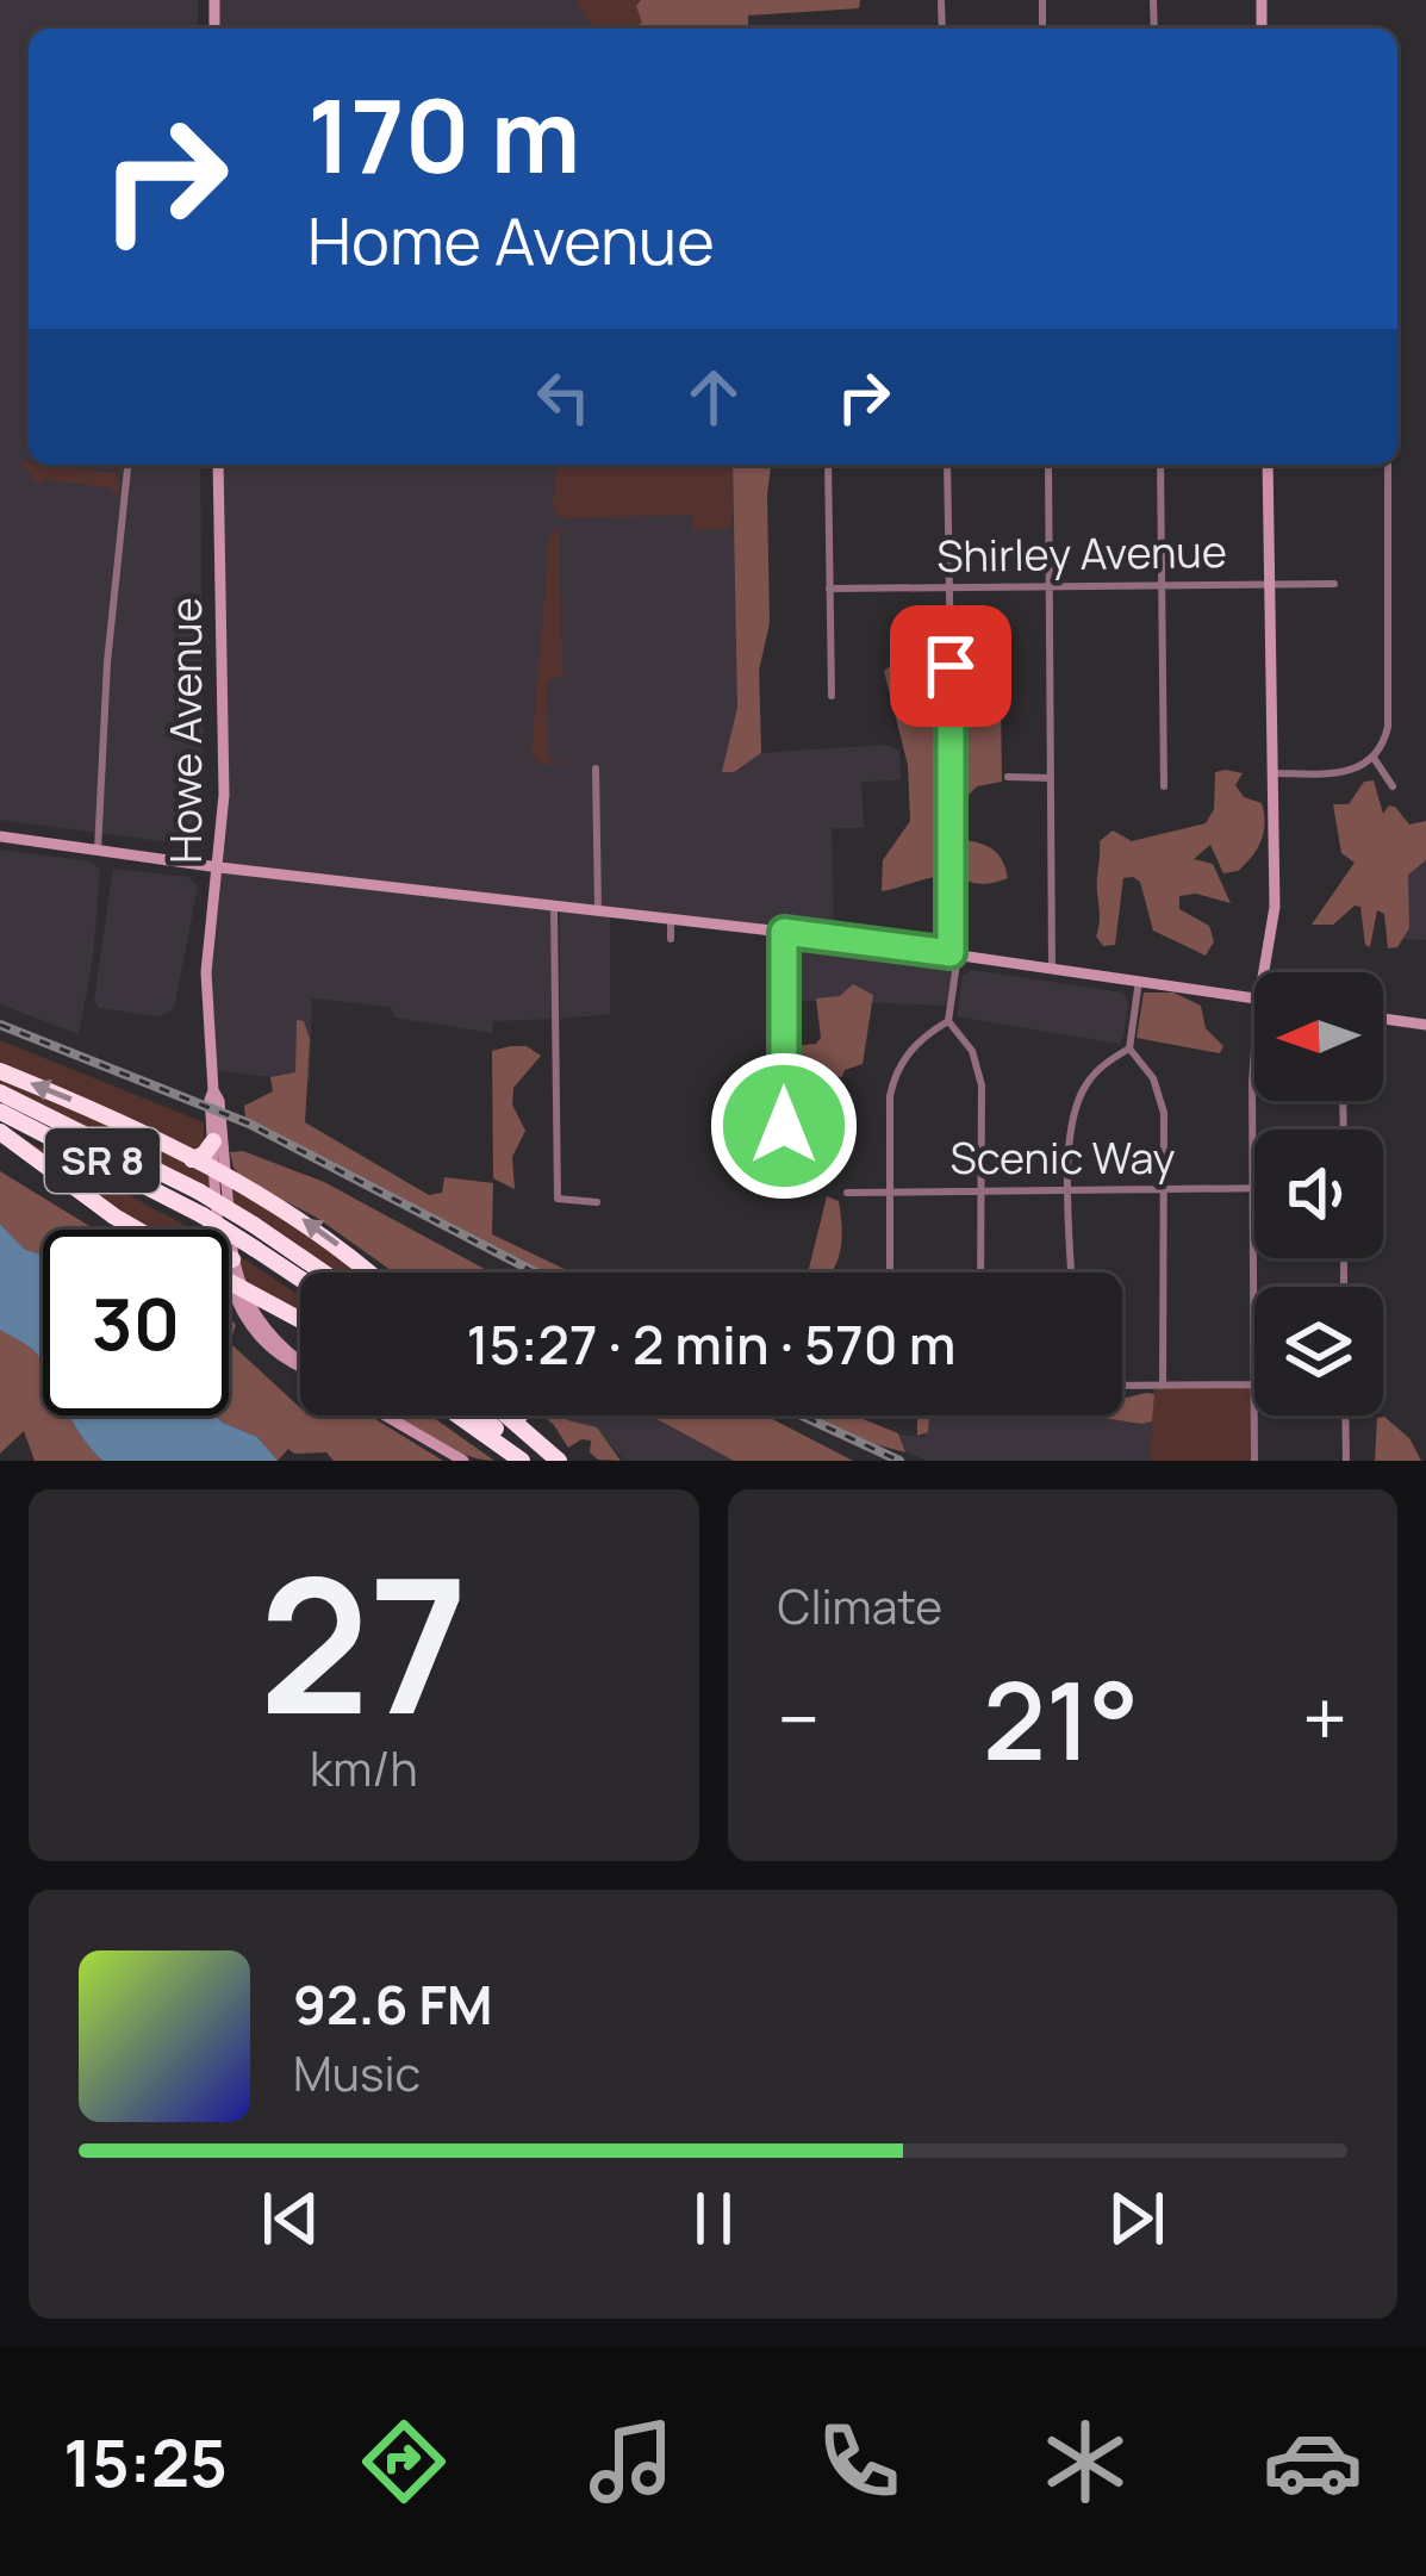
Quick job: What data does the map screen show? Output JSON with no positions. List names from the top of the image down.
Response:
{
  "streets": {
    "highway": ["SR 8"],
    "street": ["Shirley Avenue", "Howe Avenue", "Scenic Way"]
  },
  "north": "left",
  "page": {
    "turn": ["170 m", "Home Avenue"],
    "limit": "30",
    "trip": "15:27 · 2 min · 570 m",
    "tile": [
      ["27", "km/h"],
      "Climate"
    ],
    "heat": ["−", "21°", "+"],
    "song": ["92.6 FM", "Music"],
    "tabs": "15:25"
  }
}
